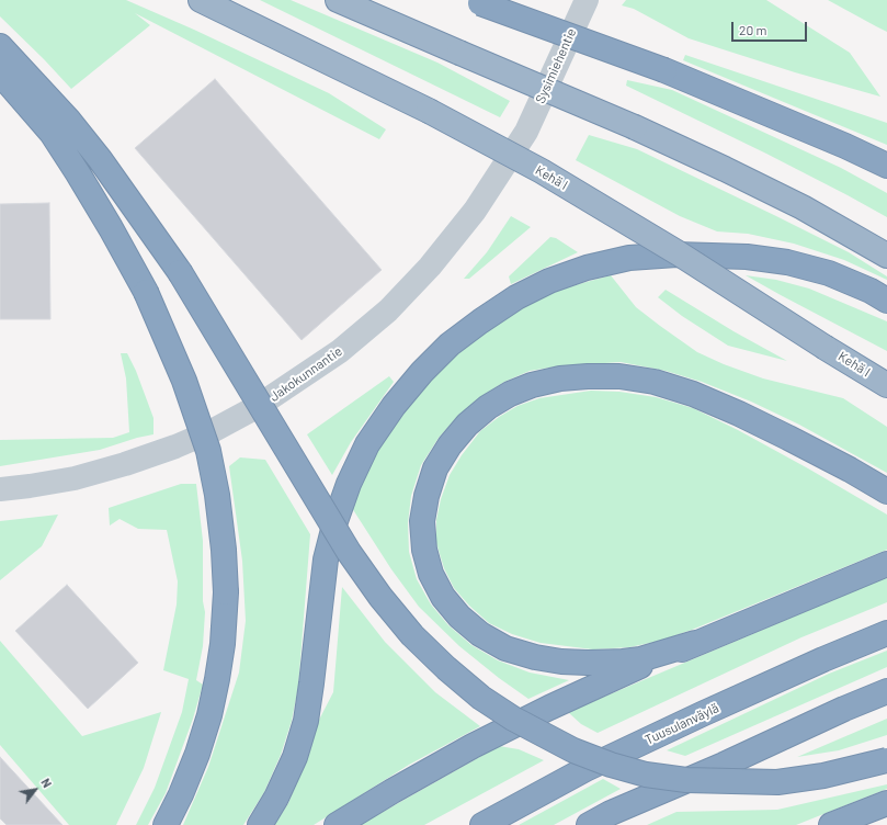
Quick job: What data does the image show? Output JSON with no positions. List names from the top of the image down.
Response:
{
  "streets": {
    "highway": ["Kehä I", "Tuusulanväylä"],
    "street": ["Sysimiehentie", "Jakokunnantie"]
  },
  "crossings": [
    ["Sysimiehentie", "Jakokunnantie"]
  ],
  "scale_bar": "20 m",
  "north": "top right"
}
